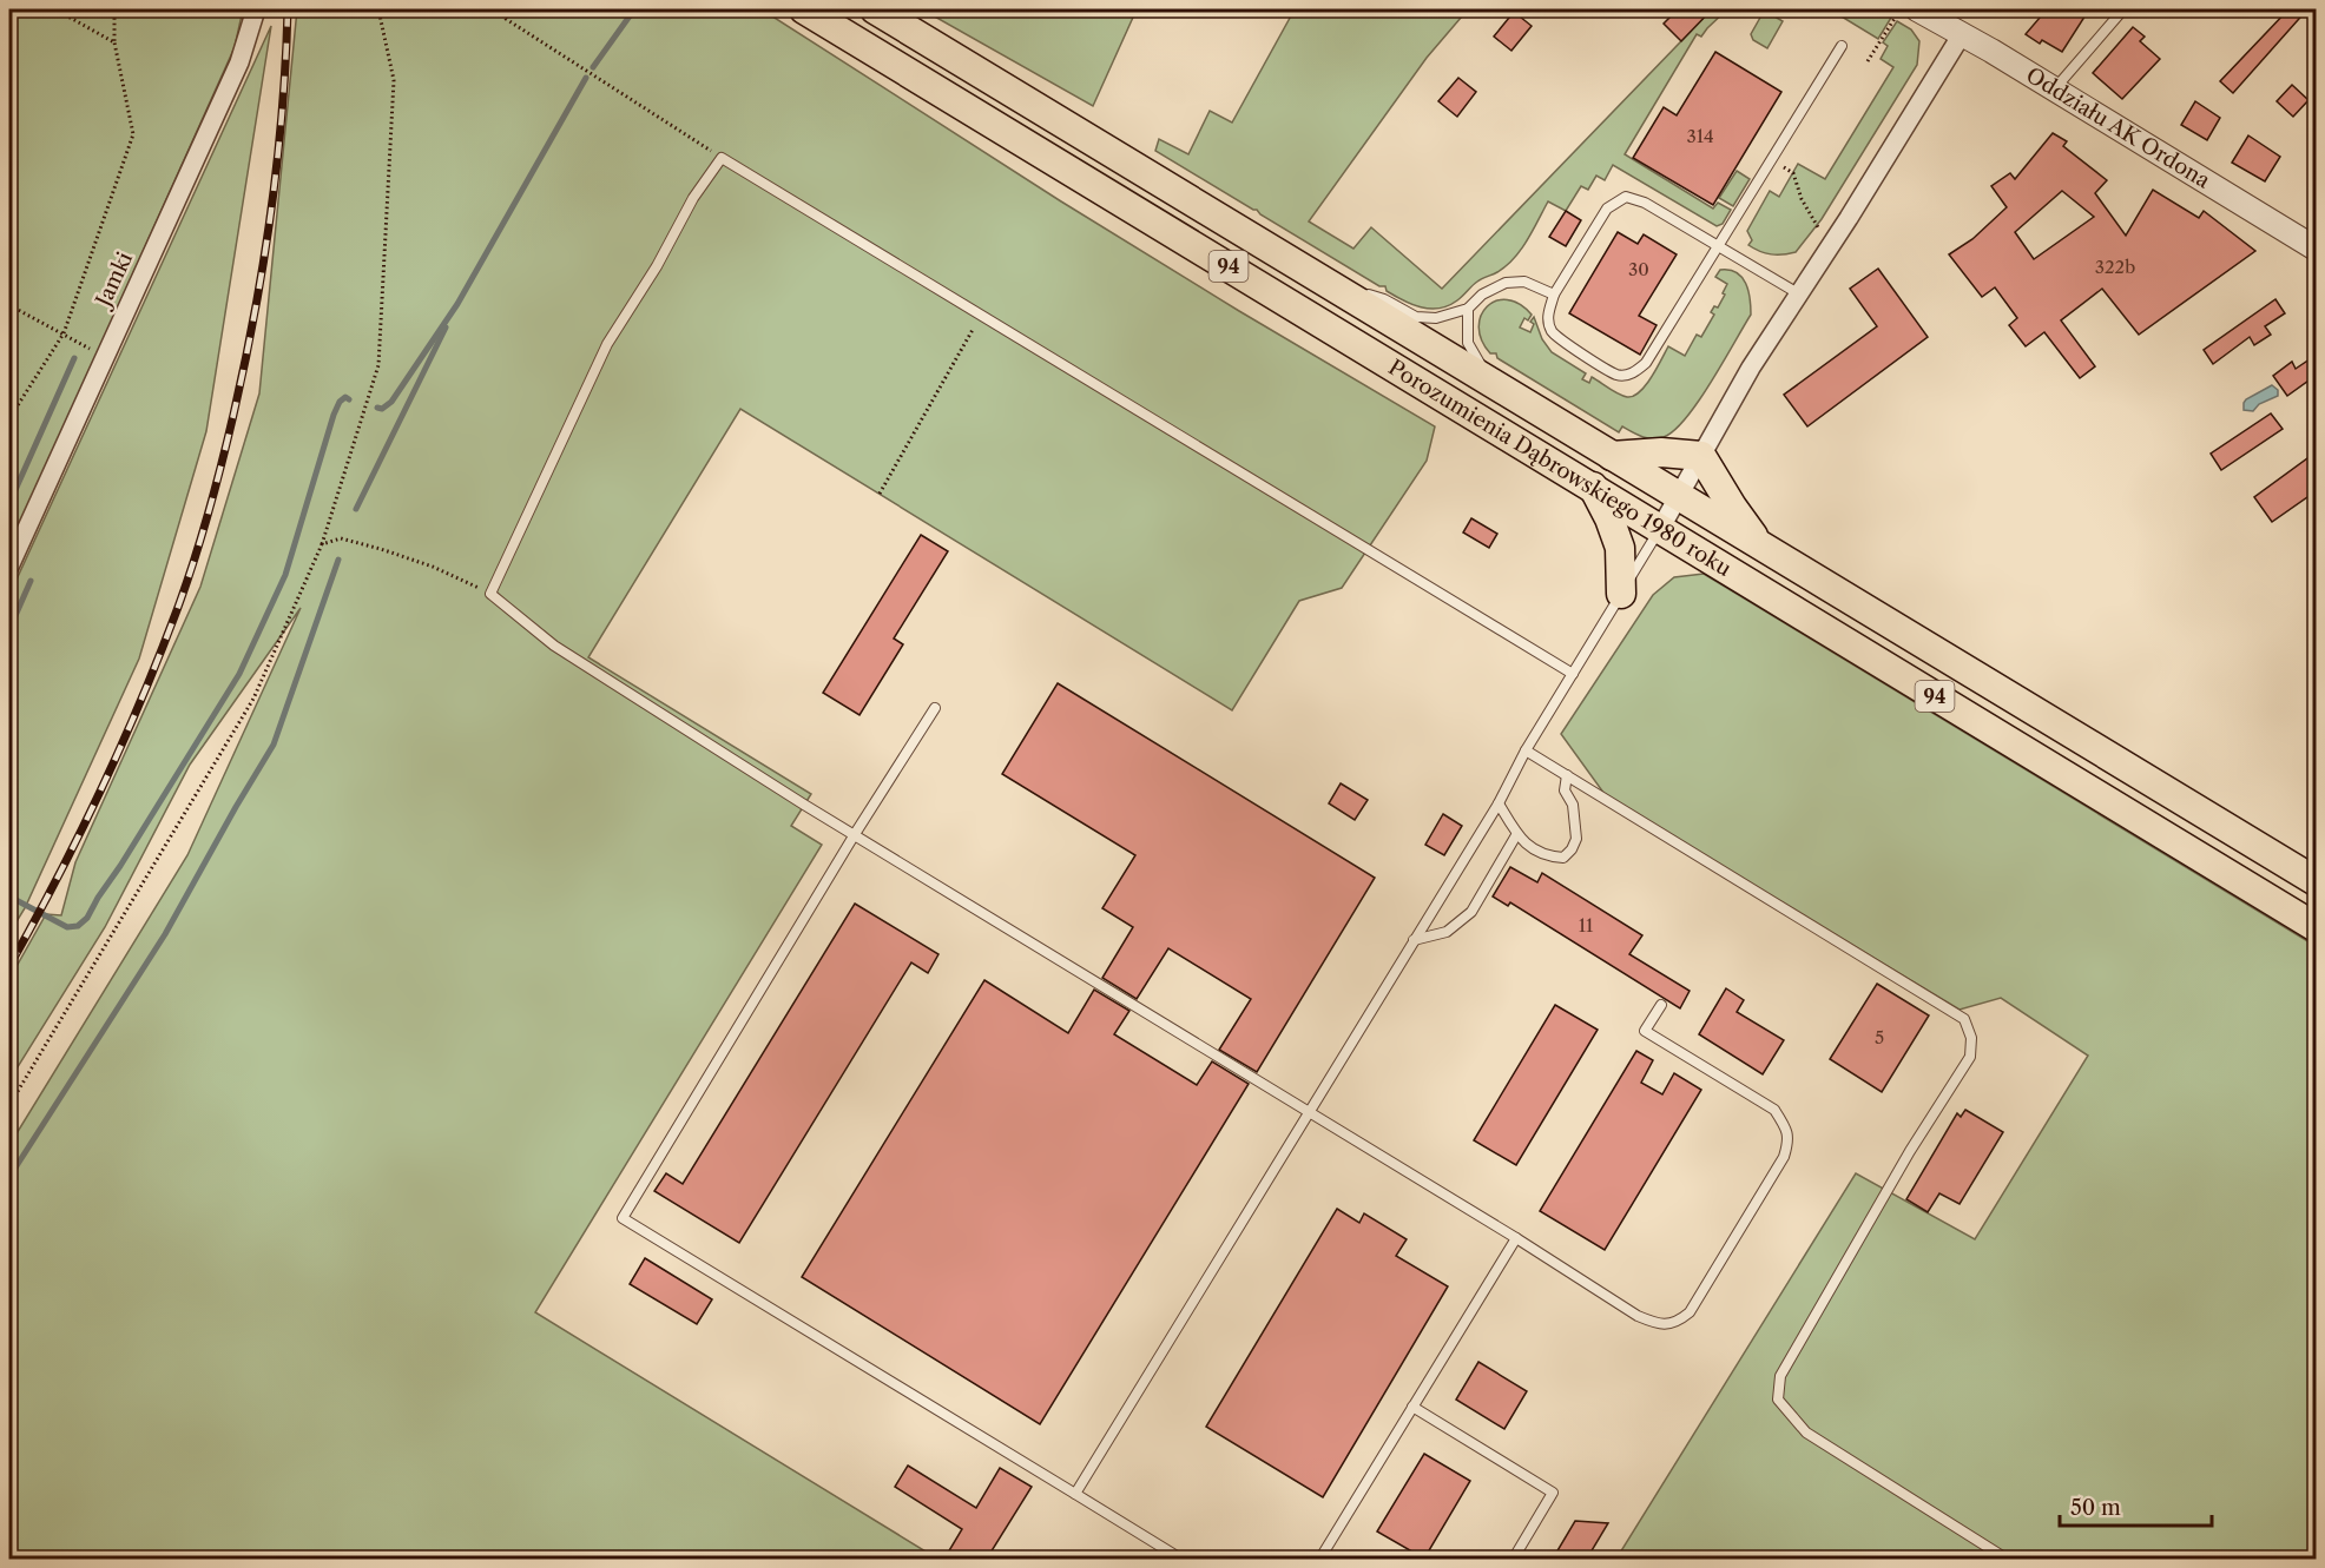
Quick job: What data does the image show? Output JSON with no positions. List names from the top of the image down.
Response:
{
  "streets": {
    "main road": ["94", "Porozumienia Dąbrowskiego 1980 roku"],
    "street": ["Oddziału AK Ordona", "Jamki"]
  },
  "house_numbers": [
    "314",
    "322b",
    "30",
    "11",
    "5"
  ],
  "scale_bar": "50 m"
}
